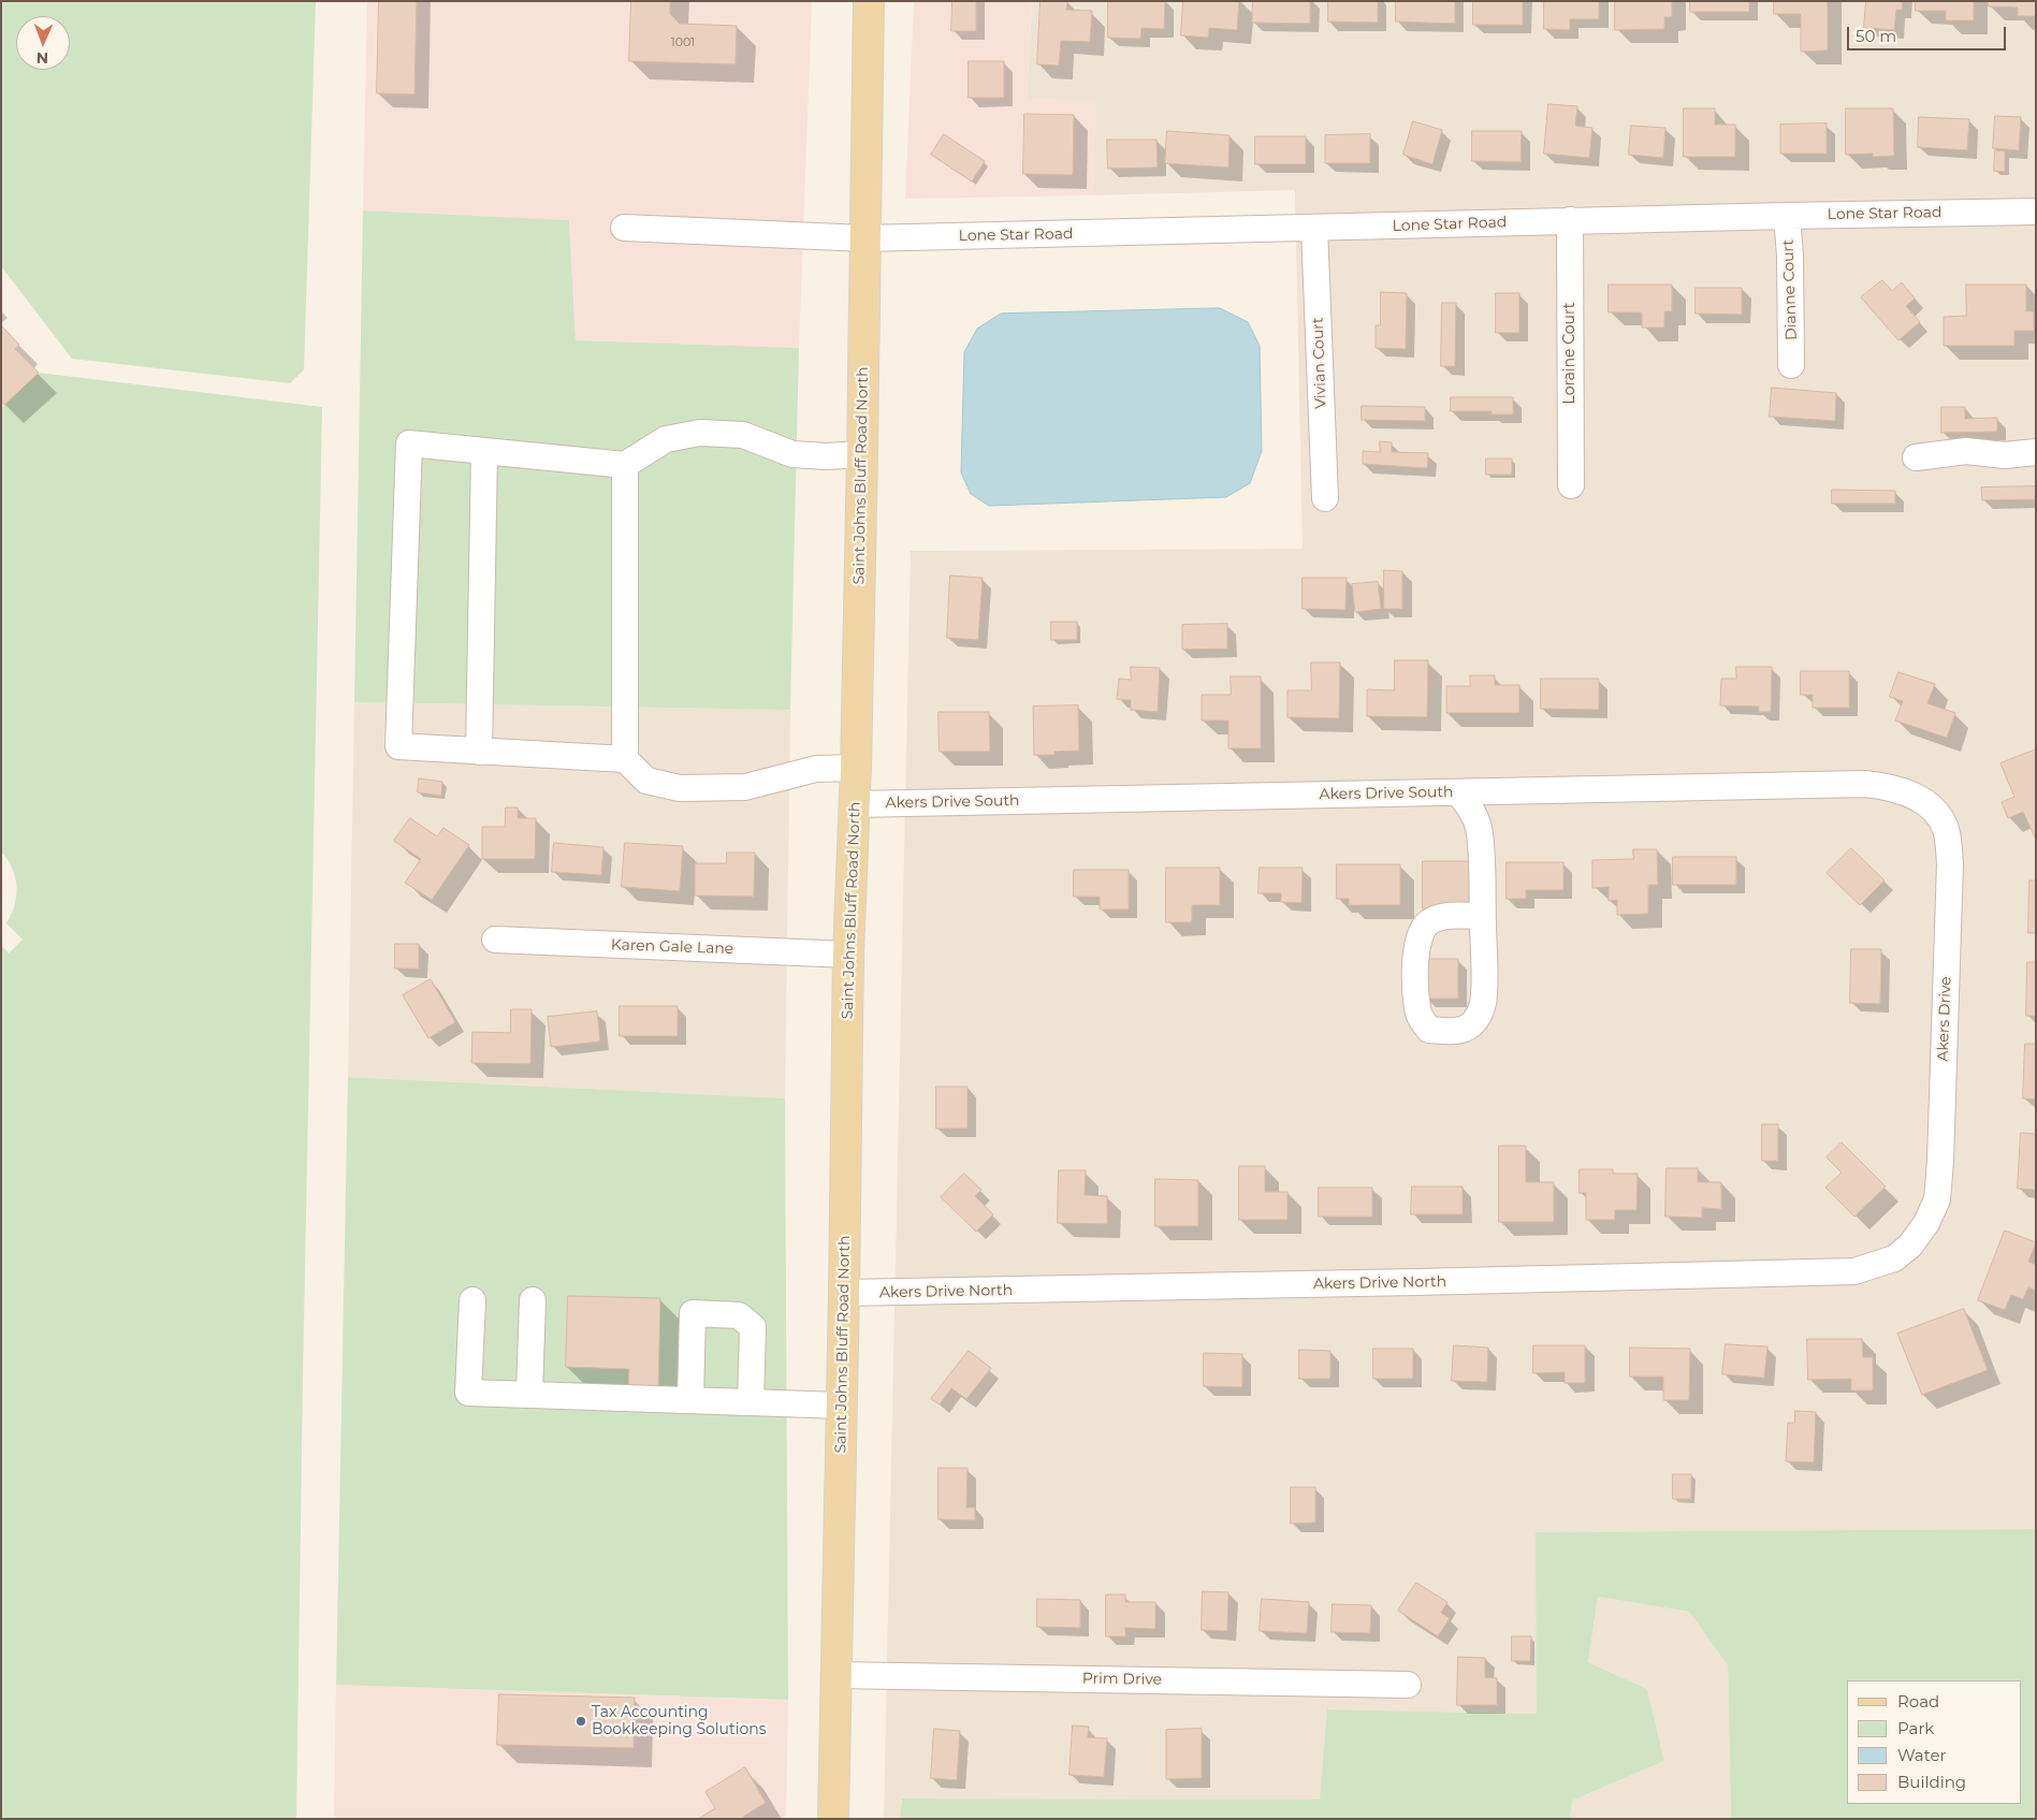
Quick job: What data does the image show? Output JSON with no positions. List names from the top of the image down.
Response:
{
  "streets": {
    "main road": ["Saint Johns Bluff Road North"],
    "street": [
      "Lone Star Road",
      "Dianne Court",
      "Loraine Court",
      "Vivian Court",
      "Akers Drive South",
      "Karen Gale Lane",
      "Akers Drive",
      "Akers Drive North",
      "Prim Drive"
    ]
  },
  "crossings": [
    ["Lone Star Road", "Dianne Court"],
    ["Lone Star Road", "Loraine Court"],
    ["Lone Star Road", "Vivian Court"],
    ["Lone Star Road", "Saint Johns Bluff Road North"],
    ["Saint Johns Bluff Road North", "Akers Drive South"],
    ["Saint Johns Bluff Road North", "Karen Gale Lane"],
    ["Saint Johns Bluff Road North", "Akers Drive North"],
    ["Saint Johns Bluff Road North", "Prim Drive"],
    ["Akers Drive South", "Akers Drive"],
    ["Akers Drive", "Akers Drive North"]
  ],
  "places": ["Tax Accounting Bookkeeping Solutions"],
  "house_numbers": ["1001"],
  "legend": [
    "Road",
    "Park",
    "Water",
    "Building"
  ],
  "scale_bar": "50 m",
  "north": "bottom"
}
